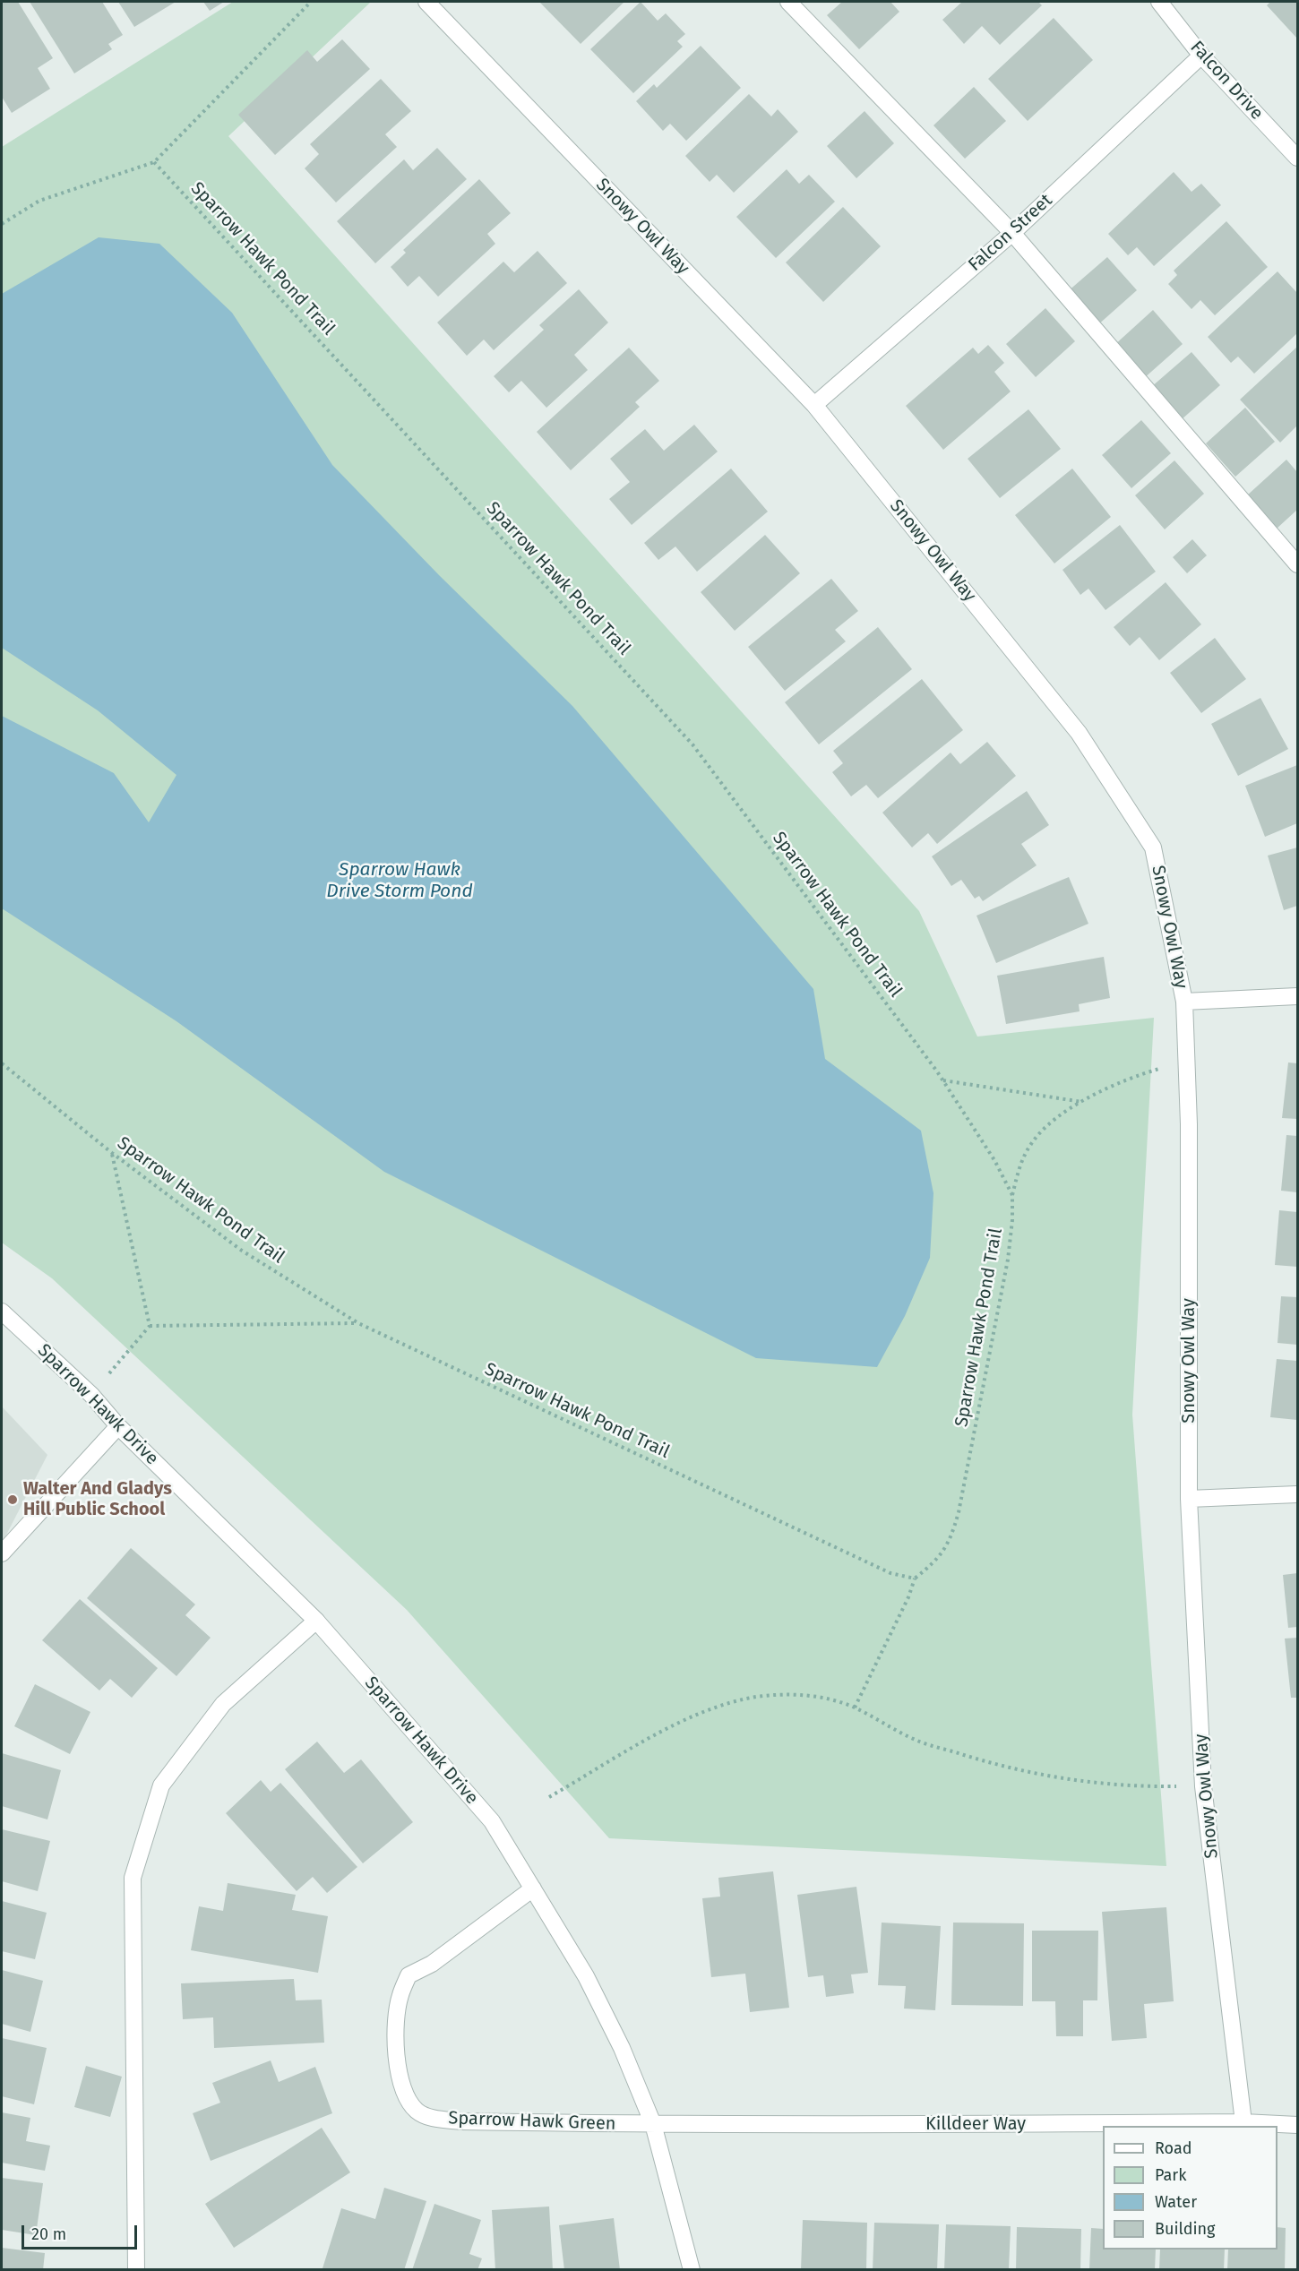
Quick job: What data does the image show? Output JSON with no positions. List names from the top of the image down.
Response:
{
  "streets": {
    "street": [
      "Falcon Drive",
      "Snowy Owl Way",
      "Falcon Street",
      "Sparrow Hawk Drive",
      "Sparrow Hawk Green",
      "Killdeer Way"
    ],
    "path": ["Sparrow Hawk Pond Trail"]
  },
  "crossings": [
    ["Falcon Drive", "Falcon Street"],
    ["Snowy Owl Way", "Falcon Street"],
    ["Snowy Owl Way", "Killdeer Way"],
    ["Sparrow Hawk Drive", "Sparrow Hawk Green"],
    ["Sparrow Hawk Drive", "Killdeer Way"],
    ["Sparrow Hawk Green", "Killdeer Way"]
  ],
  "water": ["Sparrow Hawk Drive Storm Pond"],
  "places": ["Walter And Gladys Hill Public School"],
  "legend": [
    "Road",
    "Park",
    "Water",
    "Building"
  ],
  "scale_bar": "20 m"
}
